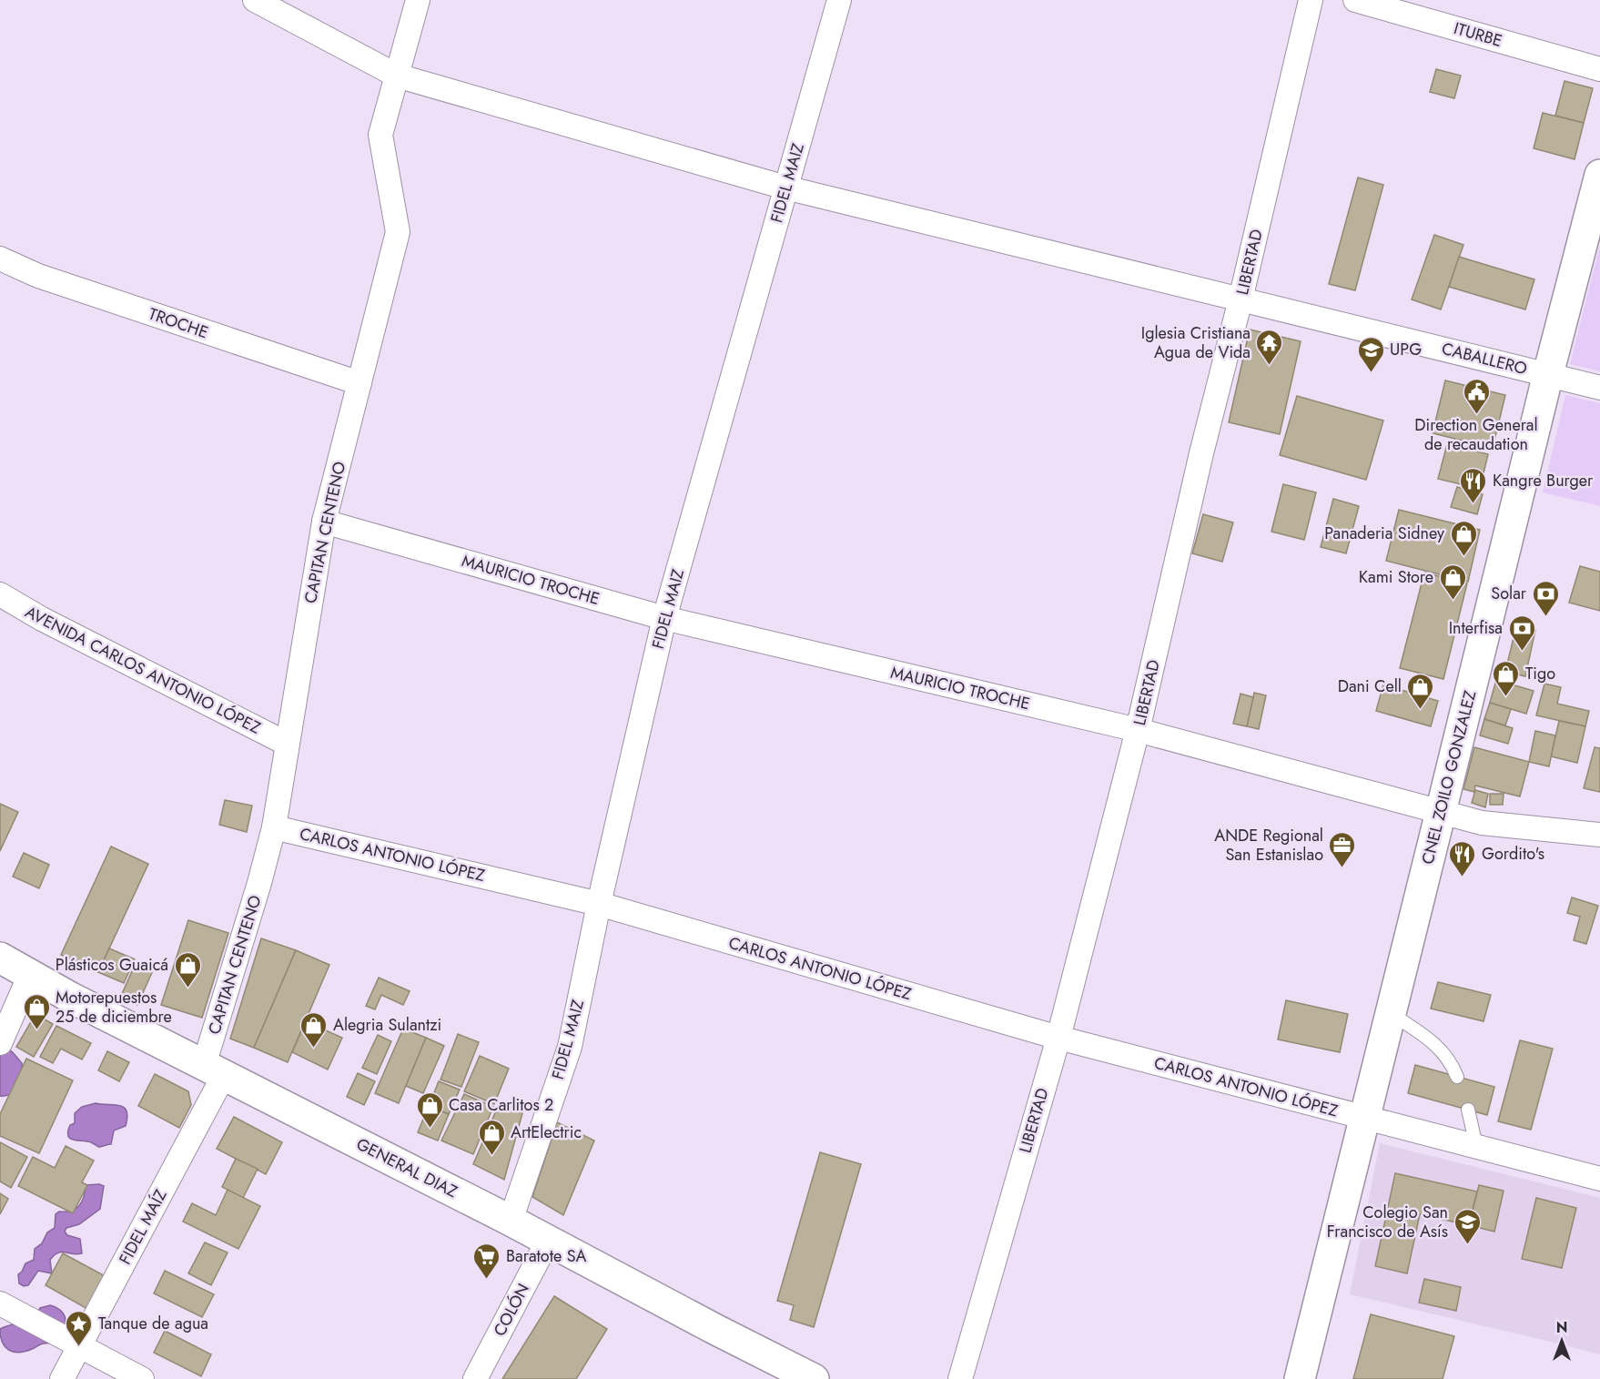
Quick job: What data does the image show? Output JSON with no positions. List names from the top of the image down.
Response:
{
  "streets": {
    "main road": ["CNEL ZOILO GONZALEZ", "GENERAL DIAZ"],
    "street": [
      "ITURBE",
      "FIDEL MAIZ",
      "LIBERTAD",
      "TROCHE",
      "CABALLERO",
      "CAPITAN CENTENO",
      "MAURICIO TROCHE",
      "AVENIDA CARLOS ANTONIO LÓPEZ",
      "CARLOS ANTONIO LÓPEZ",
      "FIDEL MAÍZ",
      "COLÓN"
    ]
  },
  "crossings": [
    ["FIDEL MAIZ", "CABALLERO"],
    ["FIDEL MAIZ", "MAURICIO TROCHE"],
    ["FIDEL MAIZ", "CARLOS ANTONIO LÓPEZ"],
    ["FIDEL MAIZ", "GENERAL DIAZ"],
    ["LIBERTAD", "CABALLERO"],
    ["LIBERTAD", "MAURICIO TROCHE"],
    ["LIBERTAD", "CARLOS ANTONIO LÓPEZ"],
    ["TROCHE", "CAPITAN CENTENO"],
    ["CABALLERO", "CAPITAN CENTENO"],
    ["CABALLERO", "CNEL ZOILO GONZALEZ"],
    ["CAPITAN CENTENO", "MAURICIO TROCHE"],
    ["CAPITAN CENTENO", "AVENIDA CARLOS ANTONIO LÓPEZ"],
    ["CAPITAN CENTENO", "CARLOS ANTONIO LÓPEZ"],
    ["CAPITAN CENTENO", "GENERAL DIAZ"],
    ["CAPITAN CENTENO", "FIDEL MAÍZ"],
    ["MAURICIO TROCHE", "CNEL ZOILO GONZALEZ"],
    ["CNEL ZOILO GONZALEZ", "CARLOS ANTONIO LÓPEZ"],
    ["GENERAL DIAZ", "FIDEL MAÍZ"],
    ["GENERAL DIAZ", "COLÓN"]
  ],
  "places": {
    "temple": ["Iglesia Cristiana Agua de Vida"],
    "school or university": ["UPG", "Colegio San Francisco de Asís"],
    "public building": ["Direction General de recaudation"],
    "restaurant": ["Kangre Burger", "Gordito's"],
    "shop": [
      "Panaderia Sidney",
      "Kami Store",
      "Tigo",
      "Dani Cell",
      "Plásticos Guaicá",
      "Motorepuestos 25 de diciembre",
      "Alegria Sulantzi",
      "Casa Carlitos 2",
      "ArtElectric"
    ],
    "bank": ["Solar", "Interfisa"],
    "office": ["ANDE Regional San Estanislao"],
    "supermarket": ["Baratote SA"],
    "place": ["Tanque de agua"]
  },
  "north": "top"
}
